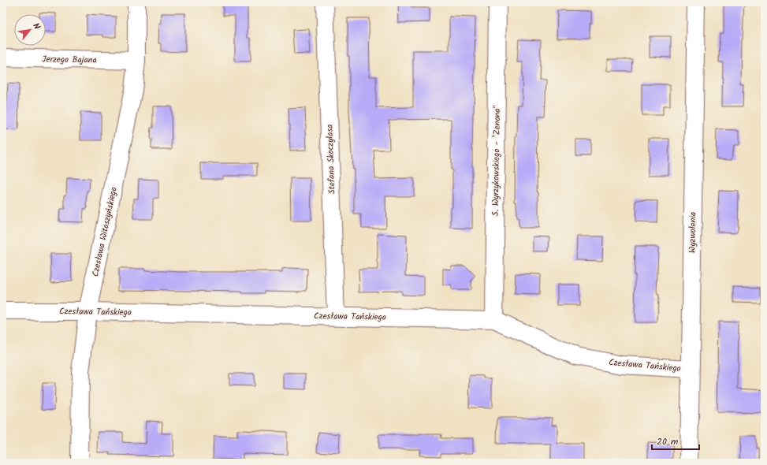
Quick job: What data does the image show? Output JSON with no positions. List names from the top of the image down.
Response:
{
  "streets": {
    "street": [
      "Jerzego Bajana",
      "Stefana Skoczylasa",
      "S. Wyrzykowskiego - \"Zenona\"",
      "Czesława Witoszyńskiego",
      "Wyzwolenia",
      "Czesława Tańskiego"
    ]
  },
  "crossings": [
    ["Jerzego Bajana", "Czesława Witoszyńskiego"],
    ["Stefana Skoczylasa", "Czesława Tańskiego"],
    ["S. Wyrzykowskiego - \"Zenona\"", "Czesława Tańskiego"],
    ["Czesława Witoszyńskiego", "Czesława Tańskiego"],
    ["Wyzwolenia", "Czesława Tańskiego"]
  ],
  "scale_bar": "20 m",
  "north": "top right"
}
